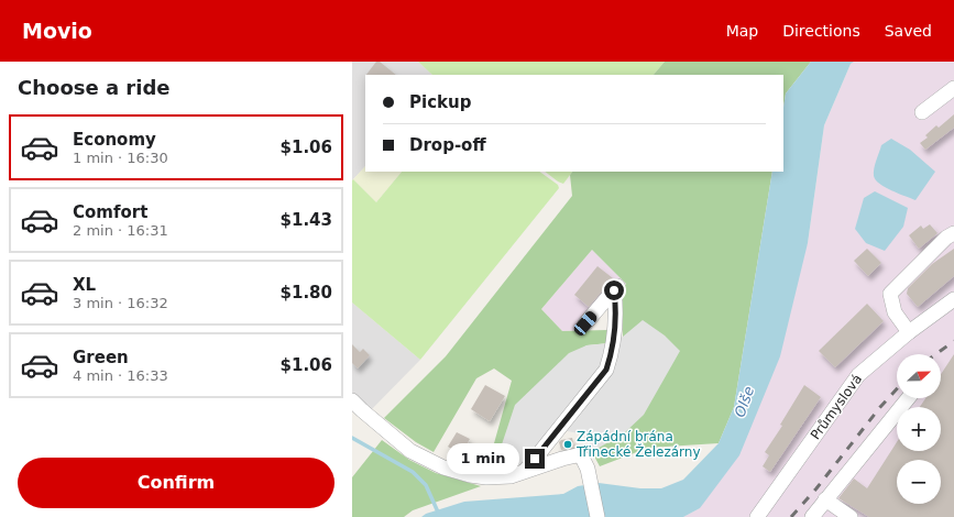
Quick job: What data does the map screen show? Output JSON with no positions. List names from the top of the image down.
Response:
{
  "streets": {
    "street": ["Průmyslová"]
  },
  "water": ["Olše"],
  "places": ["Zápádní brána Třinecké Železárny"],
  "north": "right",
  "page": {
    "header": "Movio",
    "nav": ["Map", "Directions", "Saved"],
    "heading": "Choose a ride",
    "banner": ["Pickup", "Drop-off"],
    "list": [
      {
        "name": "Economy",
        "note": "1 min · 16:30",
        "value": "$1.06"
      },
      {
        "name": "Comfort",
        "note": "2 min · 16:31",
        "value": "$1.43"
      },
      {
        "name": "XL",
        "note": "3 min · 16:32",
        "value": "$1.80"
      },
      {
        "name": "Green",
        "note": "4 min · 16:33",
        "value": "$1.06"
      }
    ],
    "map_buttons": ["+", "−"],
    "bubble": "1 min",
    "buttons": "Confirm"
  }
}
